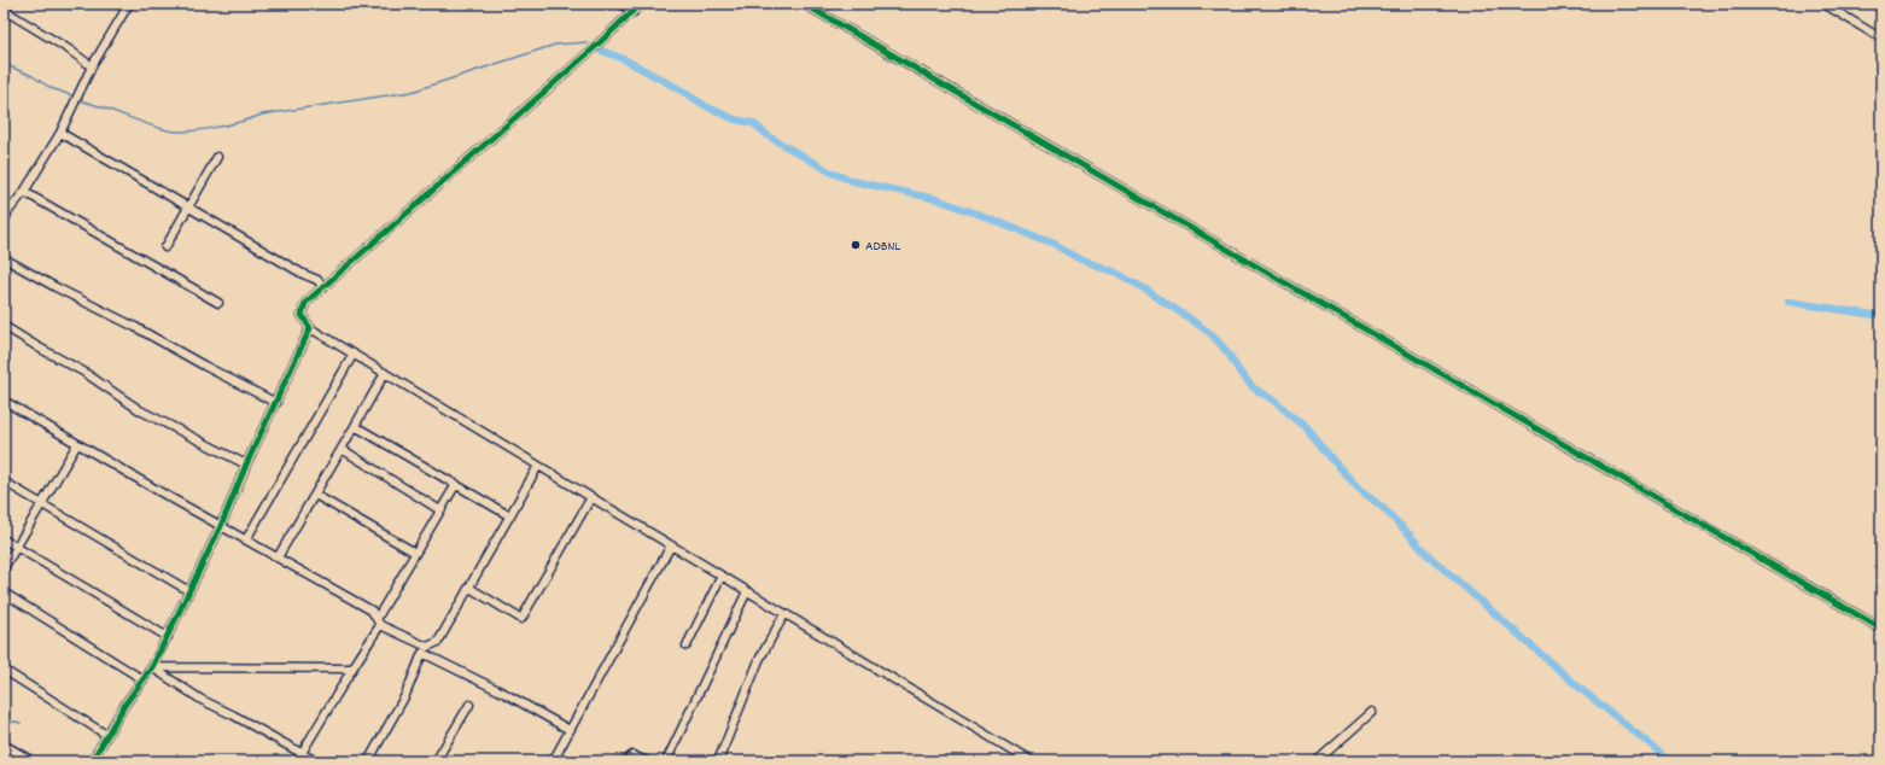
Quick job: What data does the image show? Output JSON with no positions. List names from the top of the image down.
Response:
{
  "places": ["ADBNL"]
}
